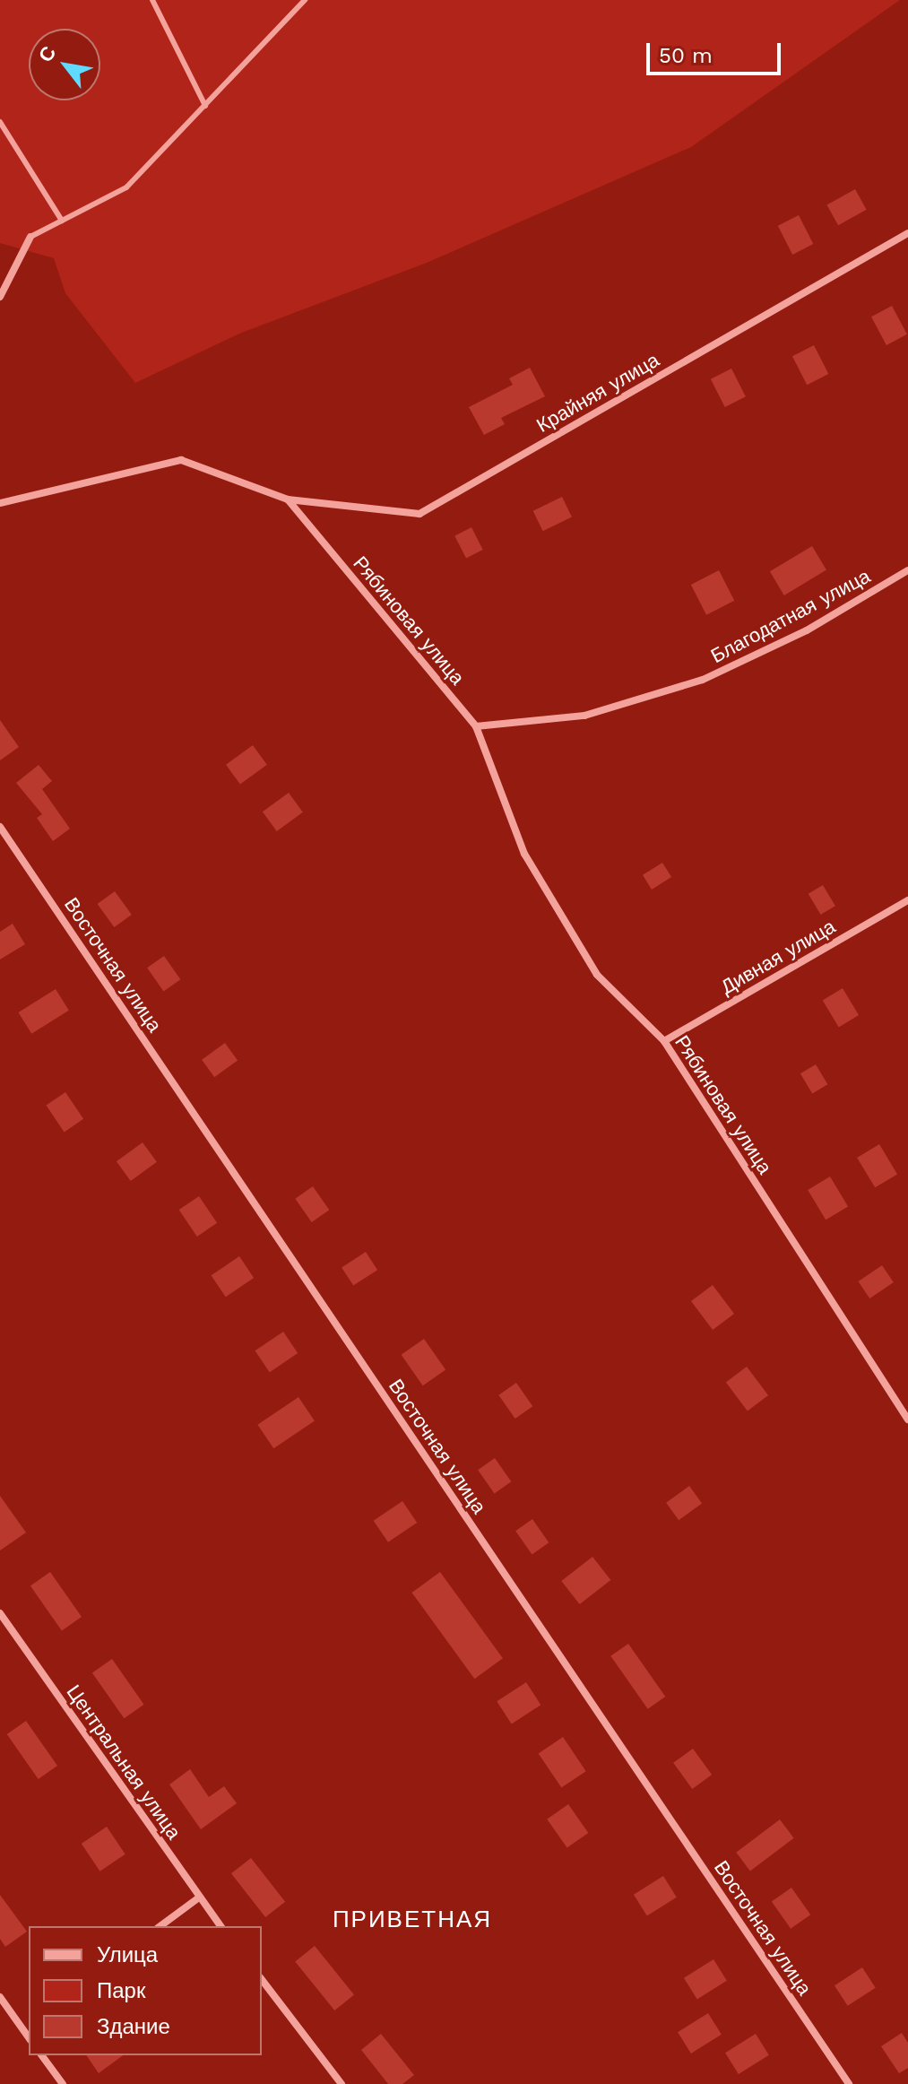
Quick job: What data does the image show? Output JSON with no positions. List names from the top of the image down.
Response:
{
  "streets": {
    "street": [
      "Крайняя улица",
      "Благодатная улица",
      "Рябиновая улица",
      "Дивная улица",
      "Восточная улица",
      "Центральная улица"
    ]
  },
  "crossings": [
    ["Крайняя улица", "Рябиновая улица"],
    ["Благодатная улица", "Рябиновая улица"],
    ["Рябиновая улица", "Дивная улица"]
  ],
  "districts": ["ПРИВЕТНАЯ"],
  "legend": ["Улица", "Парк", "Здание"],
  "scale_bar": "50 m",
  "north": "top left"
}
